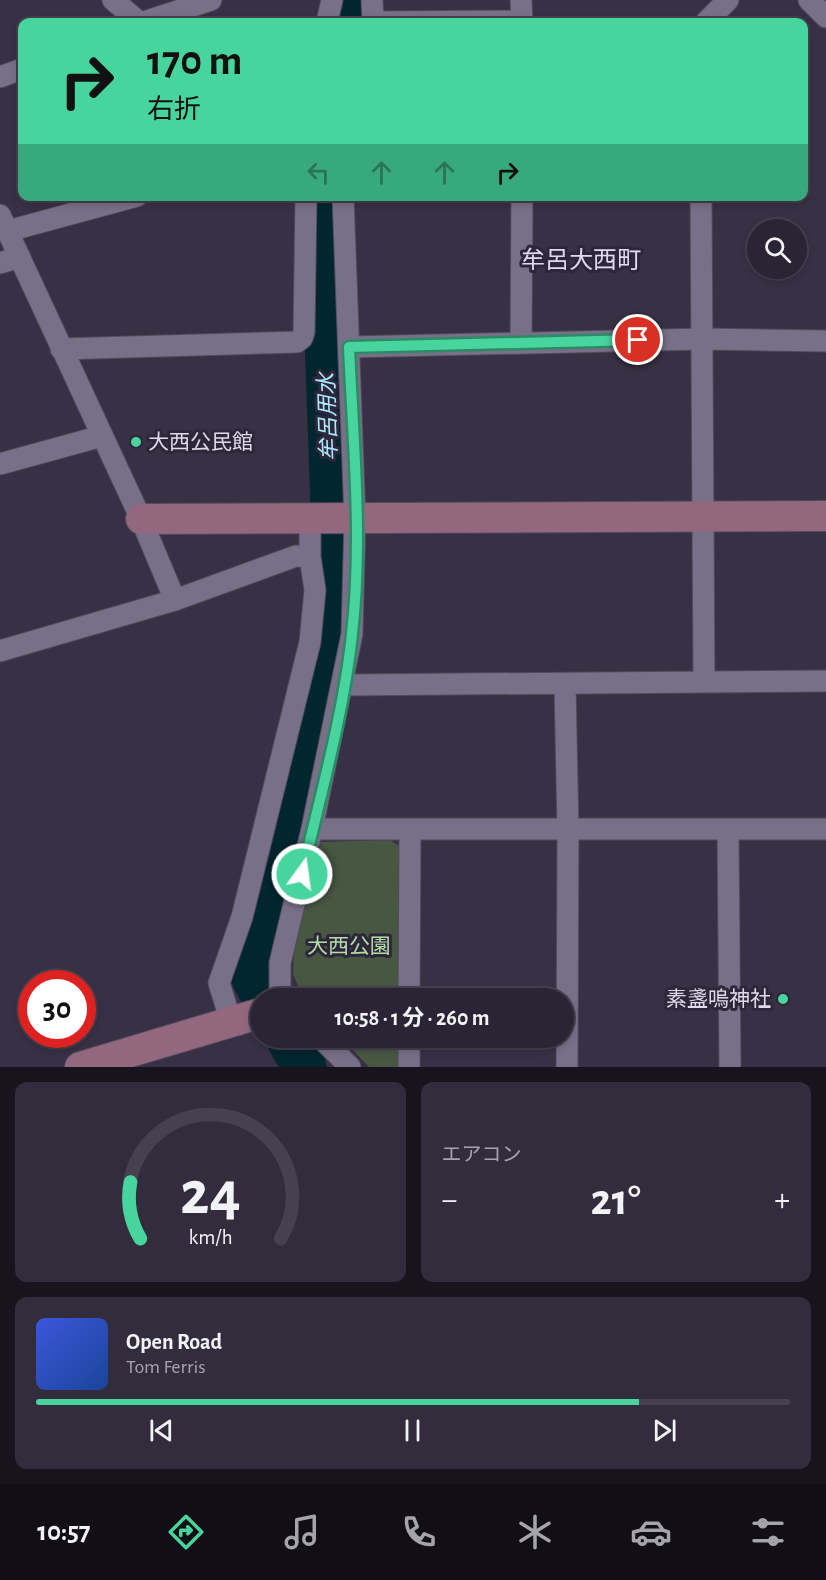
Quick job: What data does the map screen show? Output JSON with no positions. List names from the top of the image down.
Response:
{
  "districts": ["牟呂大西町"],
  "water": ["牟呂用水"],
  "parks": ["大西公園"],
  "places": ["大西公民館", "素盞嗚神社"],
  "page": {
    "turn": ["170 m", "右折"],
    "limit": "30",
    "trip": "10:58 · 1 分 · 260 m",
    "tile": "エアコン",
    "heat": ["−", "21°", "+"],
    "song": ["Open Road", "Tom Ferris"],
    "tabs": "10:57",
    "gauge": ["24", "km/h"]
  }
}
